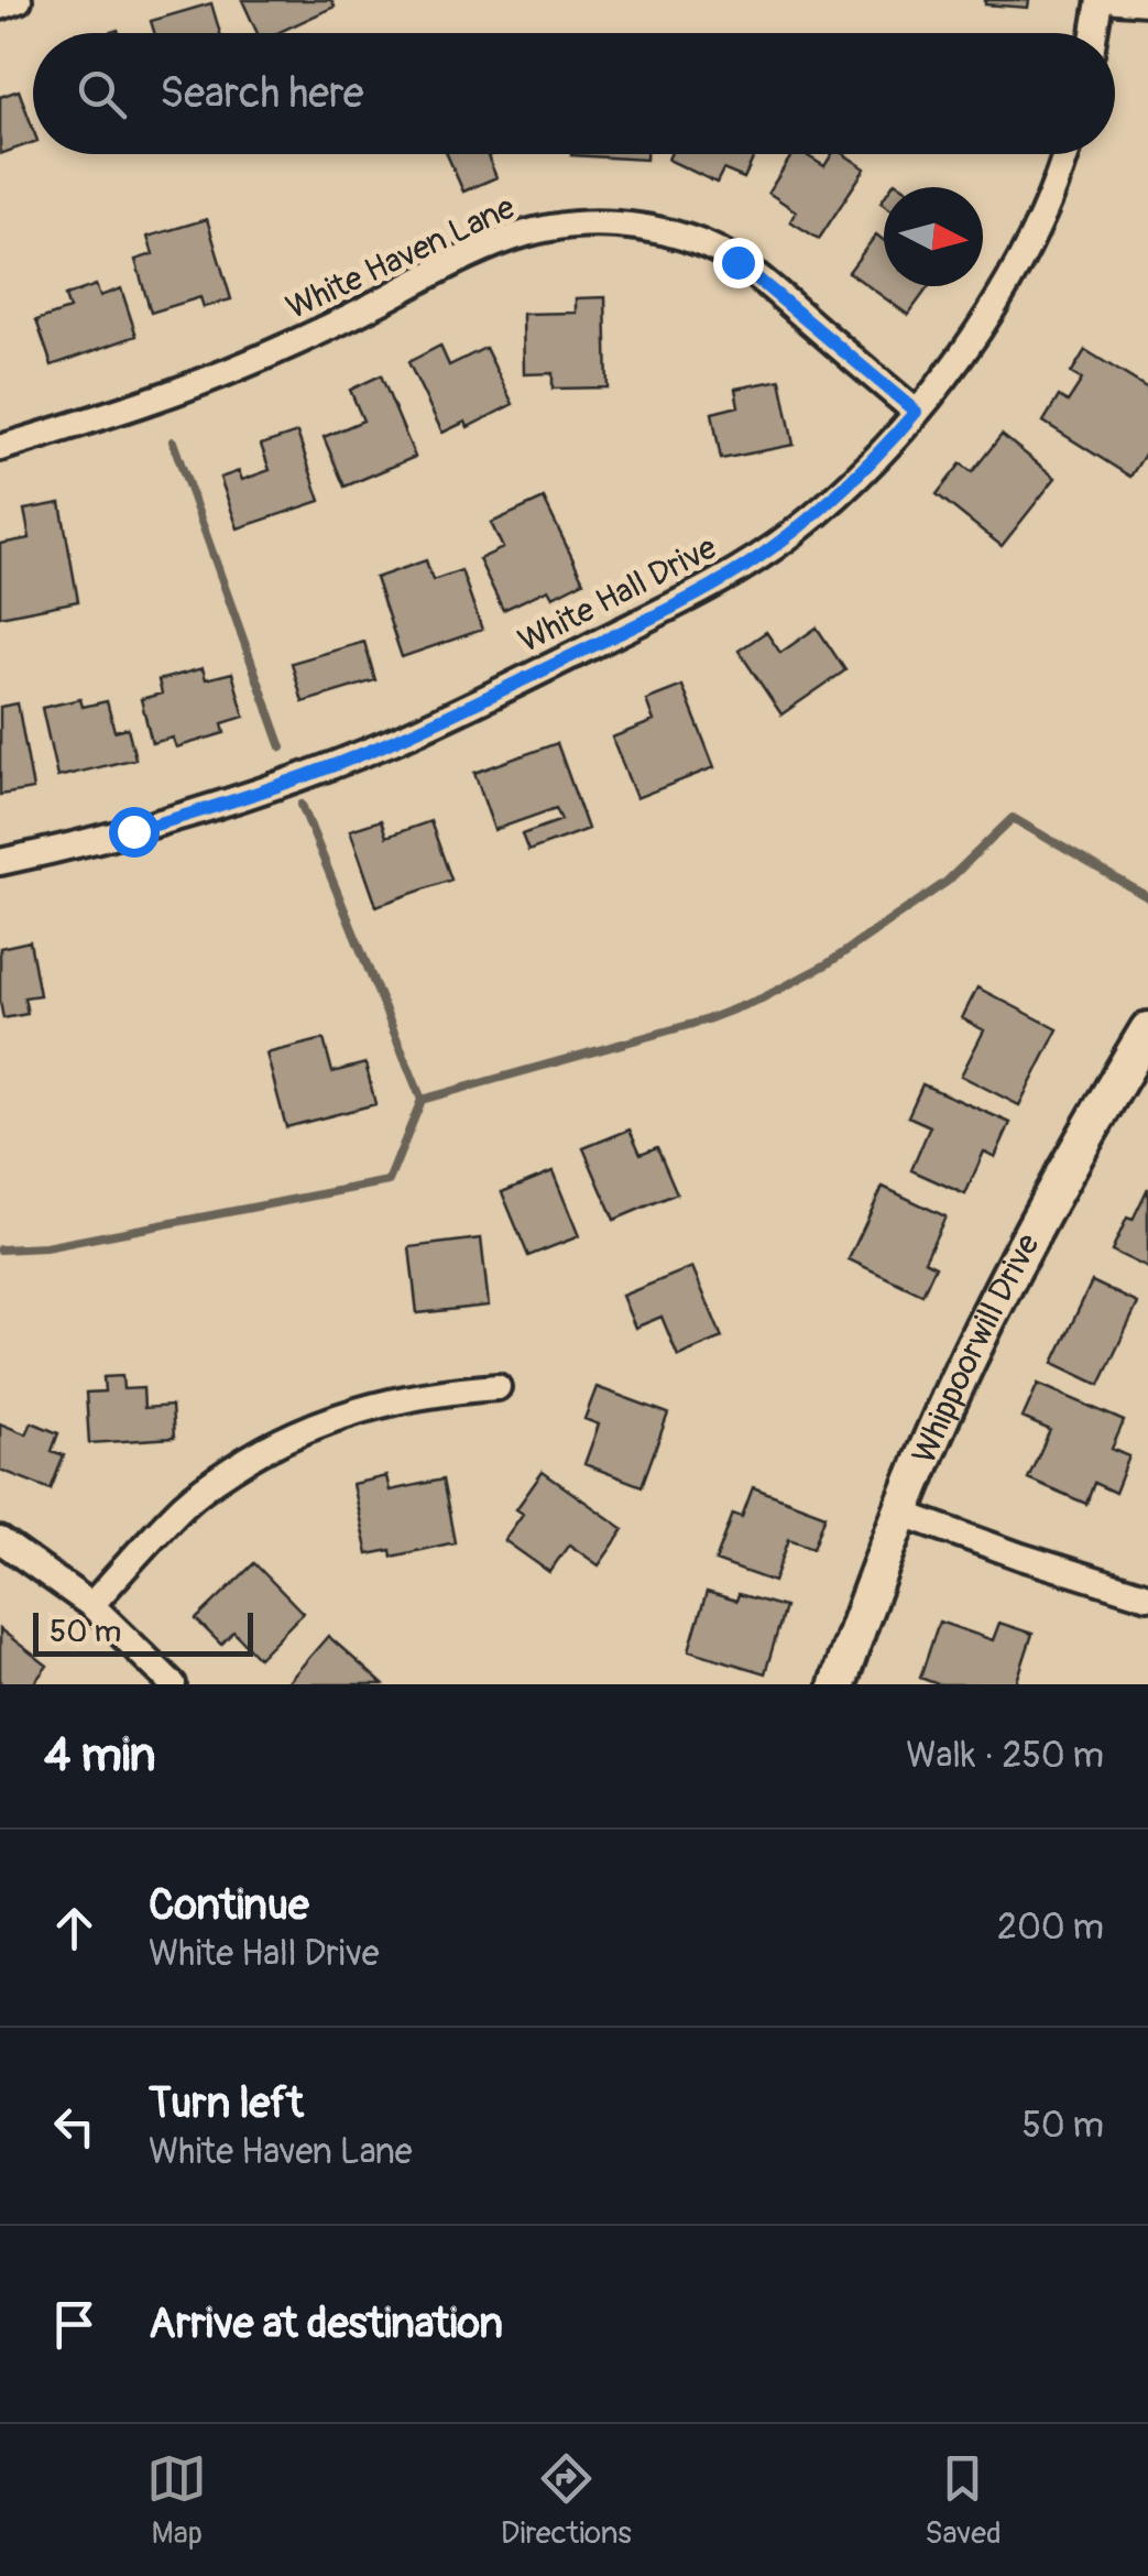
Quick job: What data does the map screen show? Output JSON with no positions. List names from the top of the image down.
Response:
{
  "streets": {
    "street": ["White Haven Lane", "White Hall Drive", "Whippoorwill Drive"]
  },
  "crossings": [
    ["White Haven Lane", "White Hall Drive"]
  ],
  "scale_bar": "50 m",
  "north": "right",
  "page": {
    "search": "Search here",
    "scale": "50 m",
    "heading": ["4 min", "Walk · 250 m"],
    "list": [
      ["Continue", "White Hall Drive", "200 m"],
      ["Turn left", "White Haven Lane", "50 m"],
      "Arrive at destination"
    ],
    "nav": ["Map", "Directions", "Saved"]
  }
}
